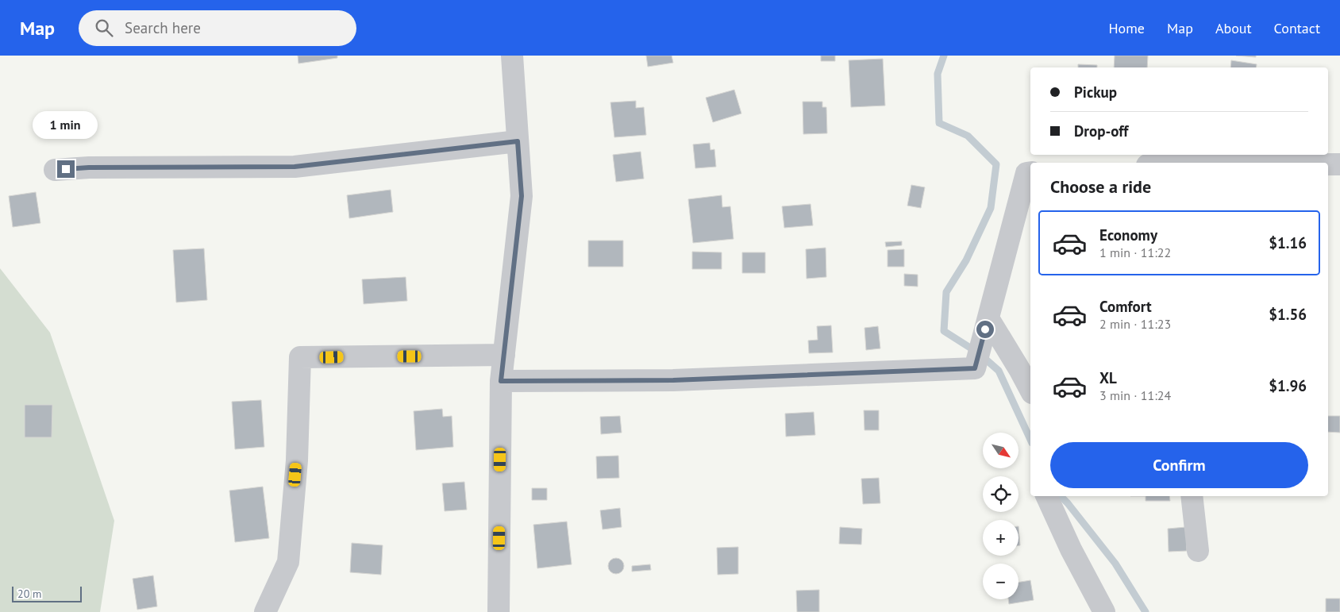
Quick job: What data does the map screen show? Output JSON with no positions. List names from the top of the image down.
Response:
{
  "scale_bar": "20 m",
  "north": "bottom right",
  "page": {
    "header": "Map",
    "search": "Search here",
    "nav": [
      "Home",
      "Map",
      "About",
      "Contact"
    ],
    "banner": ["Pickup", "Drop-off"],
    "bubble": "1 min",
    "heading": "Choose a ride",
    "list": [
      {
        "name": "Economy",
        "note": "1 min · 11:22",
        "value": "$1.16"
      },
      {
        "name": "Comfort",
        "note": "2 min · 11:23",
        "value": "$1.56"
      },
      {
        "name": "XL",
        "note": "3 min · 11:24",
        "value": "$1.96"
      }
    ],
    "map_buttons": ["+", "−"],
    "buttons": "Confirm",
    "scale": "20 m"
  }
}
